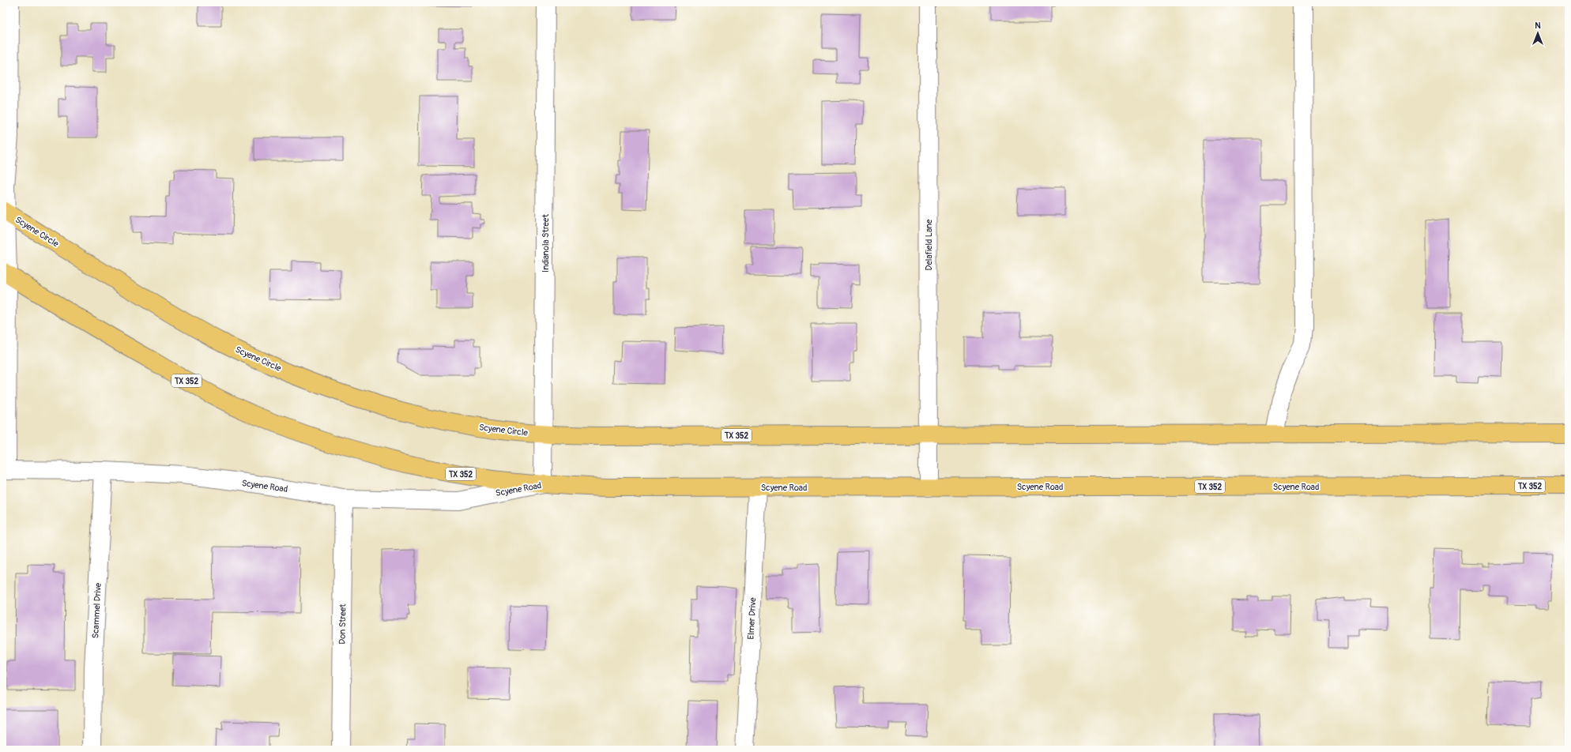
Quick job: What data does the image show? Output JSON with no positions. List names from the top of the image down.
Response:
{
  "streets": {
    "main road": ["Scyene Circle", "TX 352", "Scyene Road"],
    "street": [
      "Indianola Street",
      "Delafield Lane",
      "Scammel Drive",
      "Elmer Drive",
      "Don Street"
    ]
  },
  "crossings": [
    ["Scyene Circle", "Indianola Street"],
    ["Scyene Circle", "TX 352"],
    ["Indianola Street", "TX 352"],
    ["Indianola Street", "Scyene Road"],
    ["Delafield Lane", "TX 352"],
    ["Delafield Lane", "Scyene Road"],
    ["TX 352", "Scyene Road"],
    ["Scyene Road", "Scammel Drive"],
    ["Scyene Road", "Elmer Drive"],
    ["Scyene Road", "Don Street"]
  ],
  "north": "top"
}
